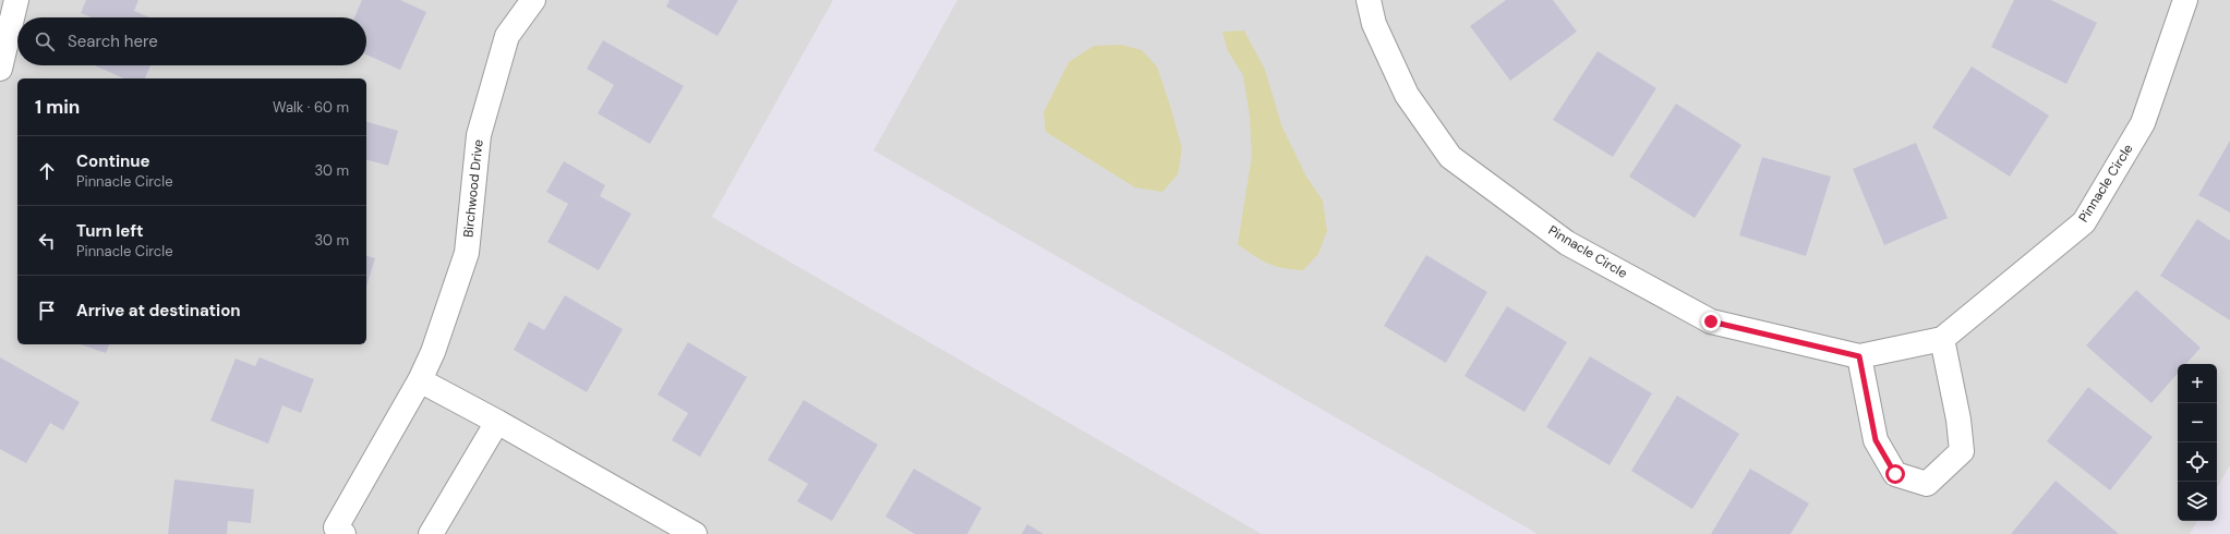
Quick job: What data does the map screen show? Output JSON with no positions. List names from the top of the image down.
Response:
{
  "streets": {
    "street": ["Pinnacle Circle", "Birchwood Drive"]
  },
  "page": {
    "search": "Search here",
    "heading": ["1 min", "Walk · 60 m"],
    "list": [
      ["Continue", "Pinnacle Circle", "30 m"],
      ["Turn left", "Pinnacle Circle", "30 m"],
      "Arrive at destination"
    ],
    "map_buttons": ["+", "−"]
  }
}
